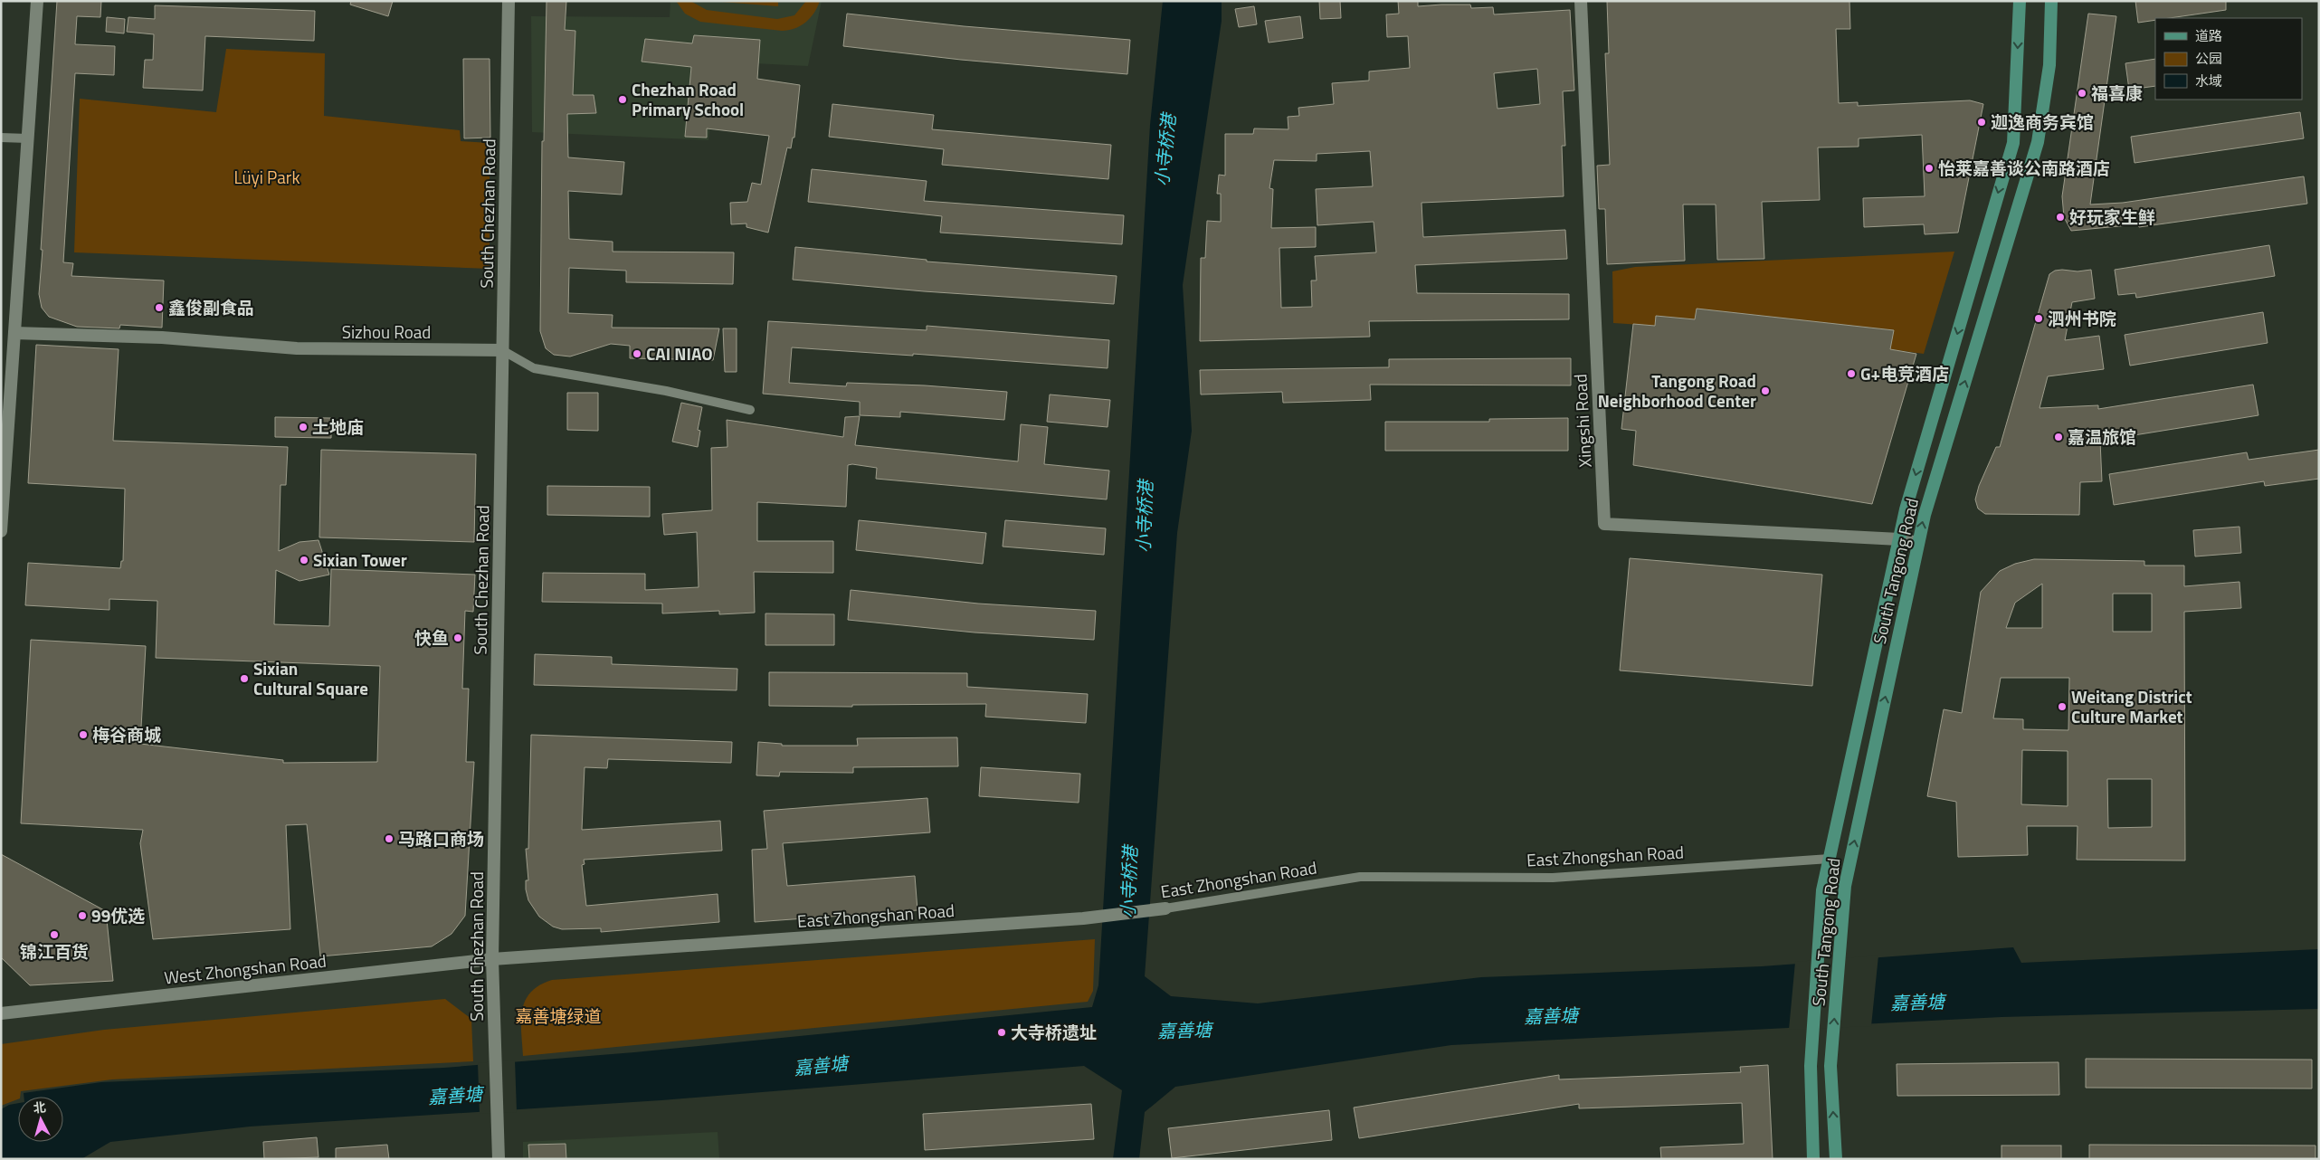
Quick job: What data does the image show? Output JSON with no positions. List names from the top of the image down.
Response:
{
  "streets": {
    "main road": ["South Tangong Road"],
    "street": [
      "South Chezhan Road",
      "Sizhou Road",
      "Xingshi Road",
      "East Zhongshan Road",
      "West Zhongshan Road"
    ]
  },
  "crossings": [
    ["South Chezhan Road", "Sizhou Road"],
    ["South Chezhan Road", "East Zhongshan Road"],
    ["South Chezhan Road", "West Zhongshan Road"],
    ["Xingshi Road", "South Tangong Road"],
    ["South Tangong Road", "East Zhongshan Road"],
    ["East Zhongshan Road", "West Zhongshan Road"]
  ],
  "water": ["小寺桥港", "嘉善塘"],
  "parks": ["Lüyi Park", "嘉善塘绿道"],
  "places": [
    "福喜康",
    "Chezhan Road Primary School",
    "迦逸商务宾馆",
    "怡莱嘉善谈公南路酒店",
    "好玩家生鲜",
    "鑫俊副食品",
    "泗州书院",
    "CAI NIAO",
    "G+电竞酒店",
    "Tangong Road Neighborhood Center",
    "土地庙",
    "嘉温旅馆",
    "Sixian Tower",
    "快鱼",
    "Sixian Cultural Square",
    "Weitang District Culture Market",
    "梅谷商城",
    "马路口商场",
    "99优选",
    "锦江百货",
    "大寺桥遗址"
  ],
  "legend": ["道路", "公园", "水域"],
  "north": "top"
}
